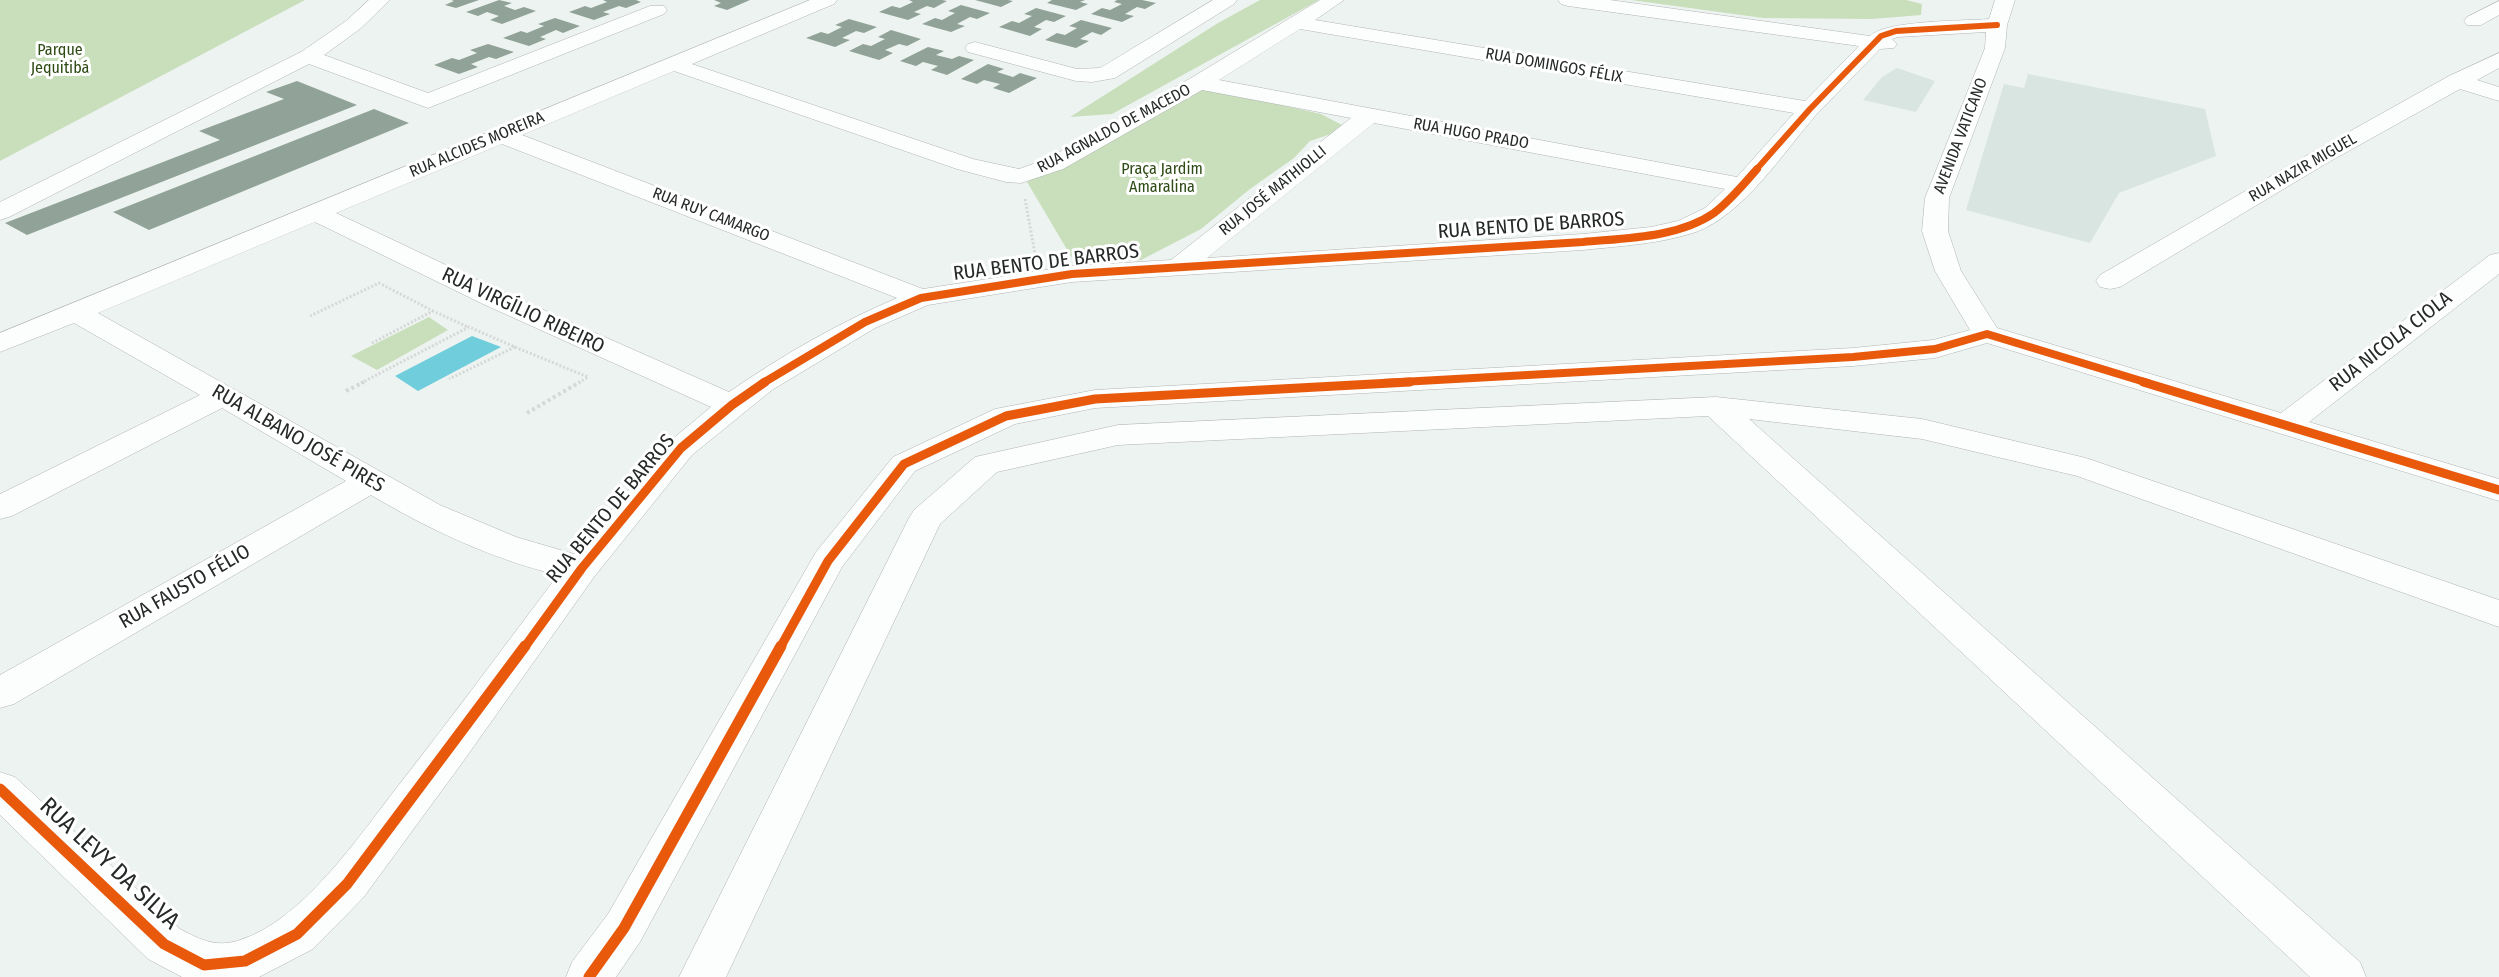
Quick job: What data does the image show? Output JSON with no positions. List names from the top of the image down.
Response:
{
  "streets": {
    "street": [
      "RUA DOMINGOS FÉLIX",
      "RUA AGNALDO DE MACEDO",
      "RUA HUGO PRADO",
      "AVENIDA VATICANO",
      "RUA ALCIDES MOREIRA",
      "RUA NAZIR MIGUEL",
      "RUA JOSÉ MATHIOLLI",
      "RUA RUY CAMARGO",
      "RUA BENTO DE BARROS",
      "RUA VIRGÍLIO RIBEIRO",
      "RUA NICOLA CIOLA",
      "RUA ALBANO JOSÉ PIRES",
      "RUA FAUSTO FÉLIO",
      "RUA LEVY DA SILVA"
    ]
  },
  "crossings": [
    ["RUA DOMINGOS FÉLIX", "RUA AGNALDO DE MACEDO"],
    ["RUA DOMINGOS FÉLIX", "RUA BENTO DE BARROS"],
    ["RUA AGNALDO DE MACEDO", "RUA HUGO PRADO"],
    ["RUA AGNALDO DE MACEDO", "RUA ALCIDES MOREIRA"],
    ["RUA HUGO PRADO", "RUA JOSÉ MATHIOLLI"],
    ["RUA HUGO PRADO", "RUA BENTO DE BARROS"],
    ["AVENIDA VATICANO", "RUA BENTO DE BARROS"],
    ["RUA ALCIDES MOREIRA", "RUA RUY CAMARGO"],
    ["RUA ALCIDES MOREIRA", "RUA VIRGÍLIO RIBEIRO"],
    ["RUA ALCIDES MOREIRA", "RUA ALBANO JOSÉ PIRES"],
    ["RUA JOSÉ MATHIOLLI", "RUA BENTO DE BARROS"],
    ["RUA RUY CAMARGO", "RUA BENTO DE BARROS"],
    ["RUA BENTO DE BARROS", "RUA VIRGÍLIO RIBEIRO"],
    ["RUA BENTO DE BARROS", "RUA ALBANO JOSÉ PIRES"],
    ["RUA BENTO DE BARROS", "RUA LEVY DA SILVA"],
    ["RUA ALBANO JOSÉ PIRES", "RUA FAUSTO FÉLIO"]
  ],
  "parks": ["Parque Jequitibá", "Praça Jardim Amaralina"]
}
